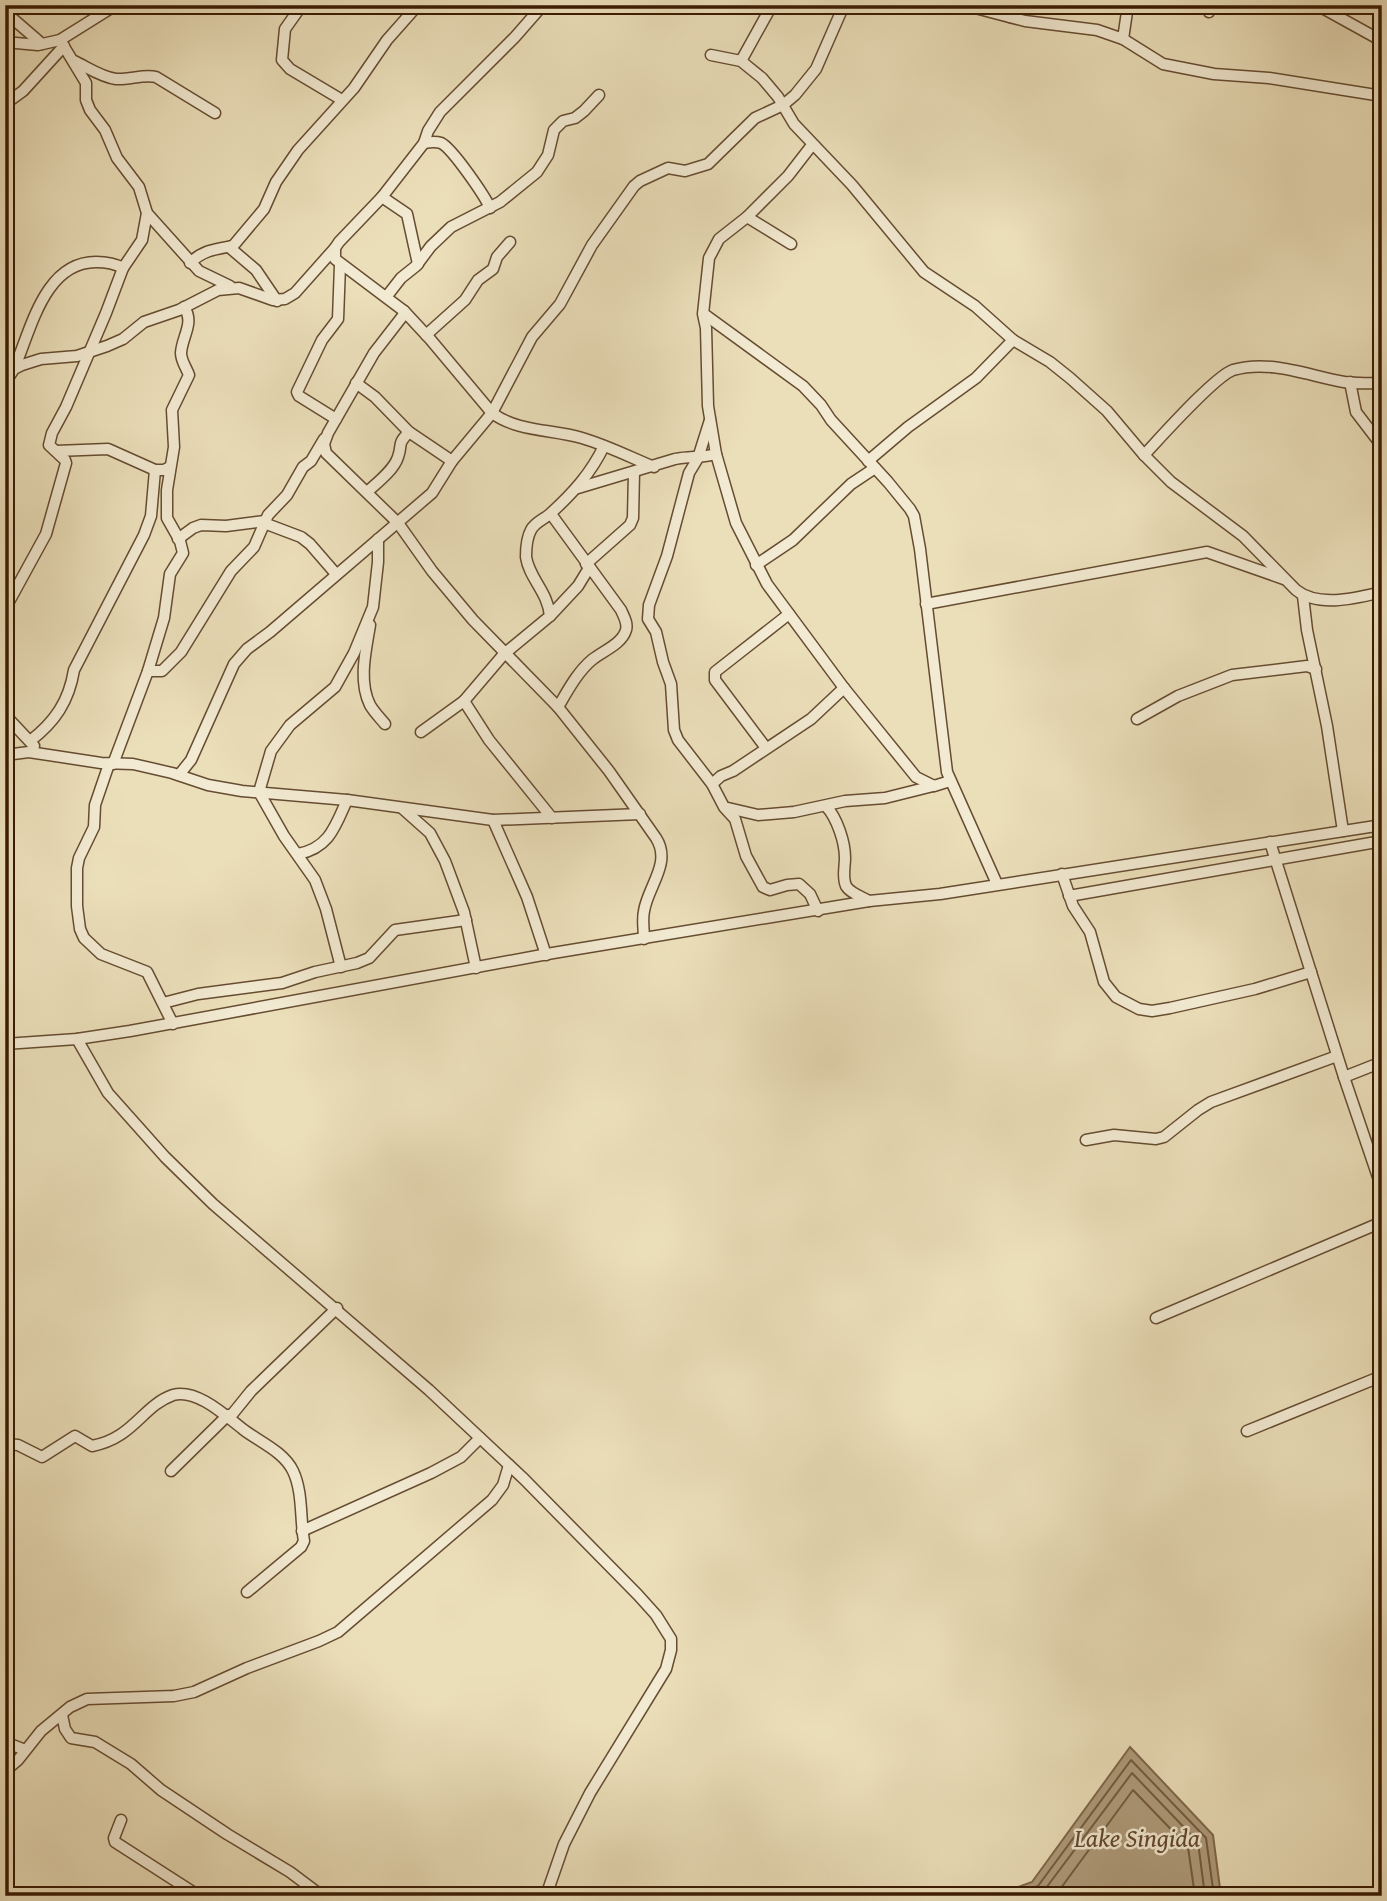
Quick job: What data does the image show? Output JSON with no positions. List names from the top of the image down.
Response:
{
  "water": ["Lake Singida"]
}
